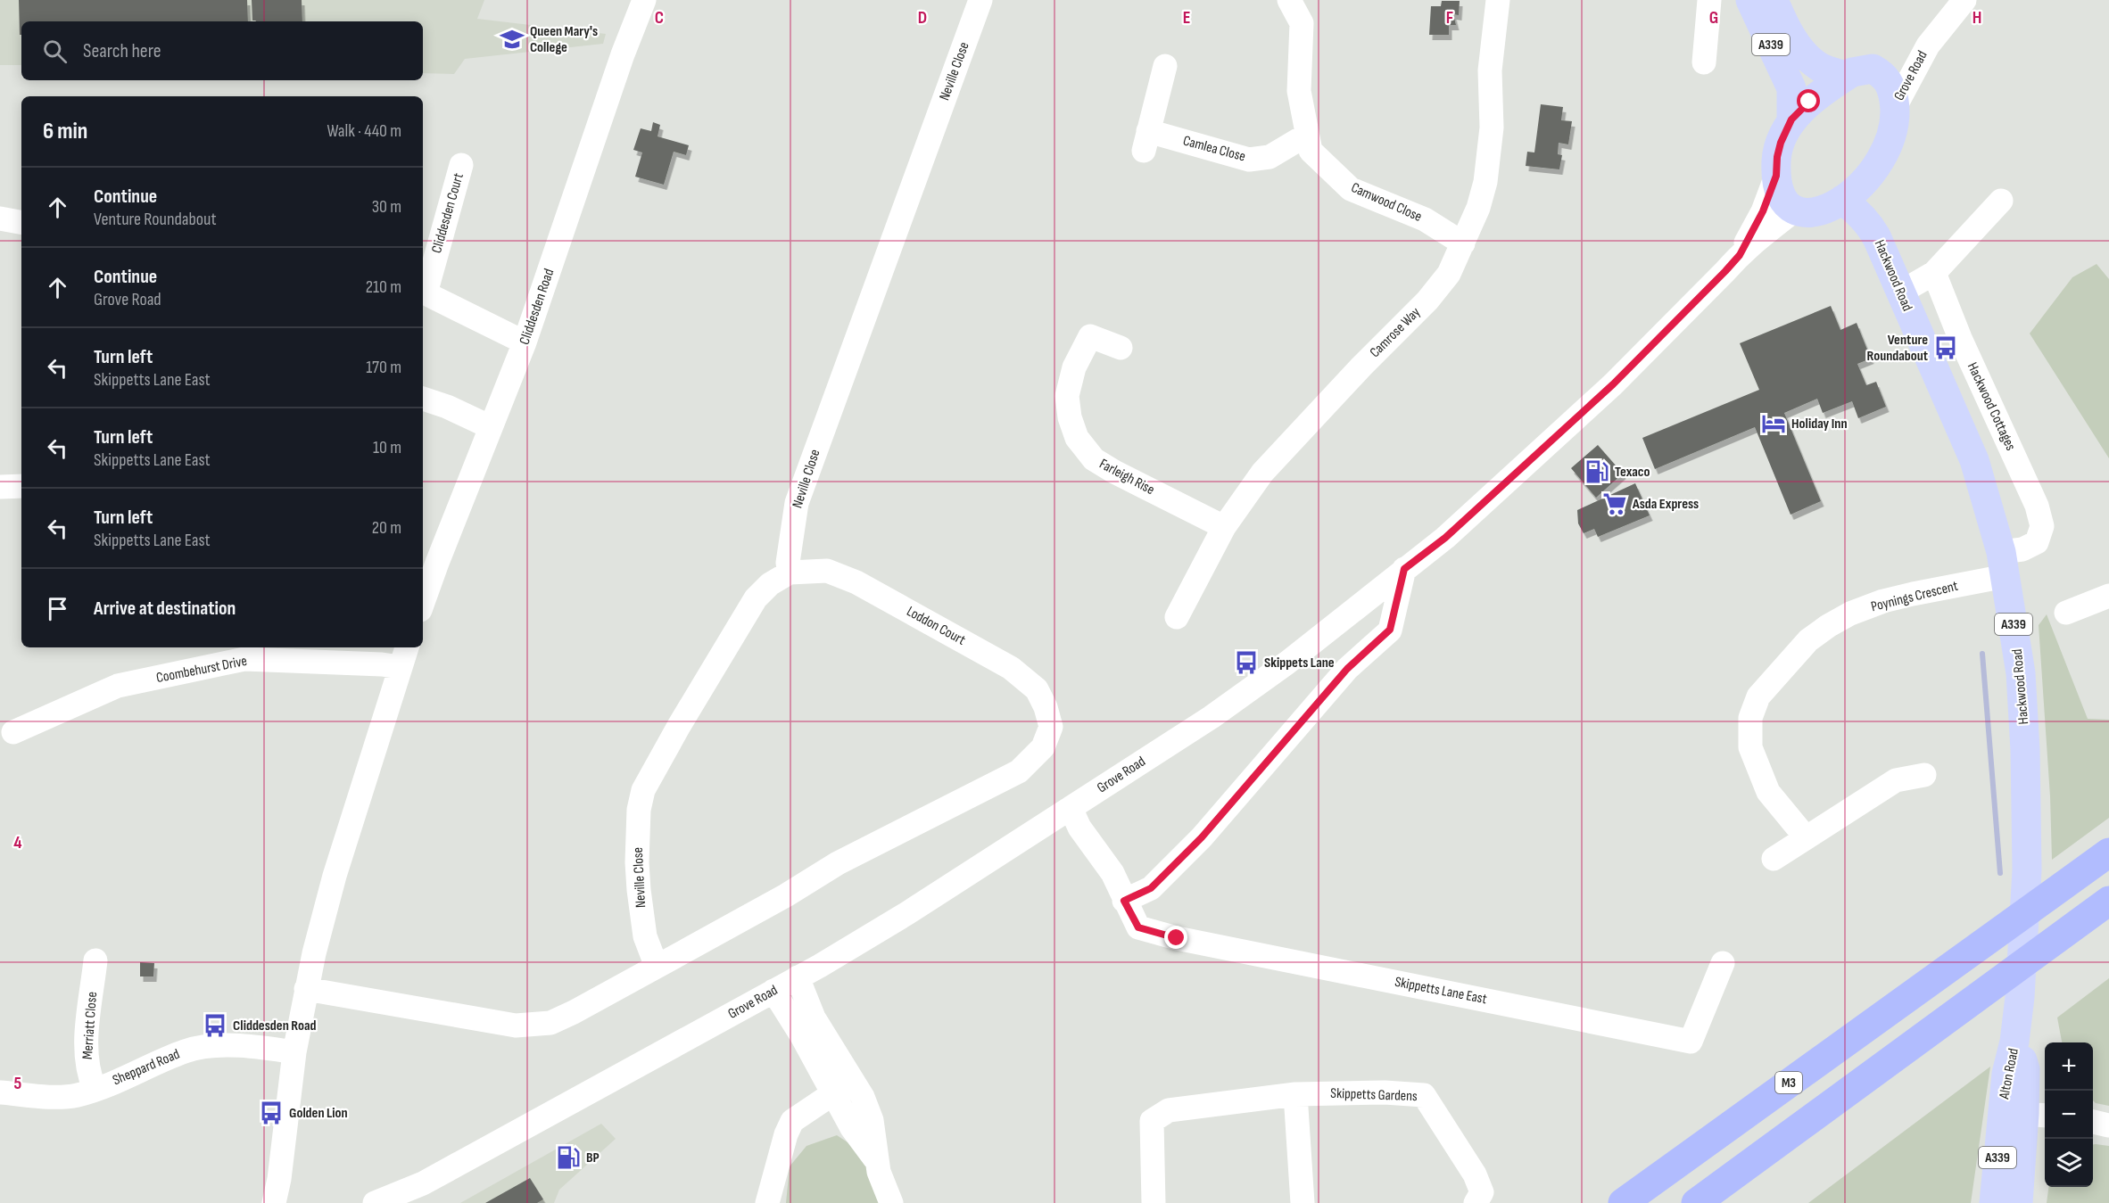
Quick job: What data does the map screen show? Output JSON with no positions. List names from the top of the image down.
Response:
{
  "streets": {
    "highway": ["M3"],
    "main road": ["A339", "Hackwood Road", "Alton Road"],
    "street": [
      "Neville Close",
      "Grove Road",
      "Camlea Close",
      "Camwood Close",
      "Cliddesden Court",
      "Cliddesden Road",
      "Camrose Way",
      "Hackwood Cottages",
      "Farleigh Rise",
      "Poynings Crescent",
      "Loddon Court",
      "Coombehurst Drive",
      "Skippetts Lane East",
      "Merriatt Close",
      "Sheppard Road",
      "Skippetts Gardens"
    ]
  },
  "crossings": [
    ["A339", "Grove Road"],
    ["A339", "Hackwood Road"],
    ["Neville Close", "Loddon Court"],
    ["Grove Road", "Hackwood Road"],
    ["Grove Road", "Skippetts Lane East"],
    ["Camlea Close", "Camwood Close"],
    ["Camwood Close", "Camrose Way"],
    ["Cliddesden Court", "Cliddesden Road"],
    ["Hackwood Road", "Hackwood Cottages"],
    ["Hackwood Road", "Poynings Crescent"],
    ["Hackwood Road", "Alton Road"],
    ["Camrose Way", "Farleigh Rise"],
    ["Hackwood Cottages", "Poynings Crescent"],
    ["Merriatt Close", "Sheppard Road"]
  ],
  "places": {
    "school or university": ["Queen Mary's College"],
    "bus stop": [
      "Venture Roundabout",
      "Skippets Lane",
      "Cliddesden Road",
      "Golden Lion"
    ],
    "hotel": ["Holiday Inn"],
    "fuel station": ["Texaco", "BP"],
    "supermarket": ["Asda Express"]
  },
  "page": {
    "search": "Search here",
    "heading": ["6 min", "Walk · 440 m"],
    "list": [
      ["Continue", "Venture Roundabout", "30 m"],
      ["Continue", "Grove Road", "210 m"],
      ["Turn left", "Skippetts Lane East", "170 m"],
      ["Turn left", "Skippetts Lane East", "10 m"],
      ["Turn left", "Skippetts Lane East", "20 m"],
      "Arrive at destination"
    ],
    "map_buttons": ["+", "−"]
  },
  "grid": {
    "columns": [
      "C",
      "D",
      "E",
      "F",
      "G",
      "H"
    ],
    "rows": ["4", "5"]
  }
}
